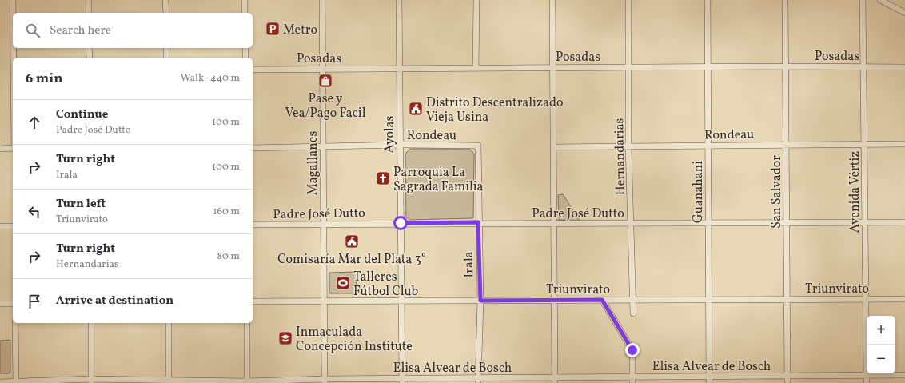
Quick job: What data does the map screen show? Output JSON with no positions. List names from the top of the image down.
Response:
{
  "streets": {
    "street": [
      "Posadas",
      "Rondeau",
      "Ayolas",
      "Hernandarias",
      "Magallanes",
      "Guanahani",
      "San Salvador",
      "Avenida Vértiz",
      "Padre José Dutto",
      "Irala",
      "Triunvirato",
      "Elisa Alvear de Bosch"
    ]
  },
  "crossings": [
    ["Posadas", "Ayolas"],
    ["Posadas", "Hernandarias"],
    ["Posadas", "Magallanes"],
    ["Posadas", "Guanahani"],
    ["Posadas", "San Salvador"],
    ["Posadas", "Avenida Vértiz"],
    ["Rondeau", "Ayolas"],
    ["Rondeau", "Hernandarias"],
    ["Rondeau", "Magallanes"],
    ["Rondeau", "Guanahani"],
    ["Rondeau", "San Salvador"],
    ["Rondeau", "Avenida Vértiz"],
    ["Rondeau", "Irala"],
    ["Ayolas", "Padre José Dutto"],
    ["Ayolas", "Triunvirato"],
    ["Ayolas", "Elisa Alvear de Bosch"],
    ["Hernandarias", "Padre José Dutto"],
    ["Hernandarias", "Triunvirato"],
    ["Magallanes", "Padre José Dutto"],
    ["Magallanes", "Triunvirato"],
    ["Magallanes", "Elisa Alvear de Bosch"],
    ["Guanahani", "Padre José Dutto"],
    ["Guanahani", "Triunvirato"],
    ["Guanahani", "Elisa Alvear de Bosch"],
    ["San Salvador", "Padre José Dutto"],
    ["San Salvador", "Triunvirato"],
    ["San Salvador", "Elisa Alvear de Bosch"],
    ["Avenida Vértiz", "Padre José Dutto"],
    ["Avenida Vértiz", "Triunvirato"],
    ["Avenida Vértiz", "Elisa Alvear de Bosch"],
    ["Padre José Dutto", "Irala"],
    ["Irala", "Triunvirato"],
    ["Irala", "Elisa Alvear de Bosch"]
  ],
  "places": {
    "parking": ["Metro"],
    "shop": ["Pase y Vea/Pago Facil"],
    "public building": ["Distrito Descentralizado Vieja Usina", "Comisaría Mar del Plata 3°"],
    "church": ["Parroquia La Sagrada Familia"],
    "sports": ["Talleres Fútbol Club"],
    "school or university": ["Inmaculada Concepción Institute"]
  },
  "page": {
    "search": "Search here",
    "heading": ["6 min", "Walk · 440 m"],
    "list": [
      ["Continue", "Padre José Dutto", "100 m"],
      ["Turn right", "Irala", "100 m"],
      ["Turn left", "Triunvirato", "160 m"],
      ["Turn right", "Hernandarias", "80 m"],
      "Arrive at destination"
    ],
    "map_buttons": ["+", "−"]
  }
}
